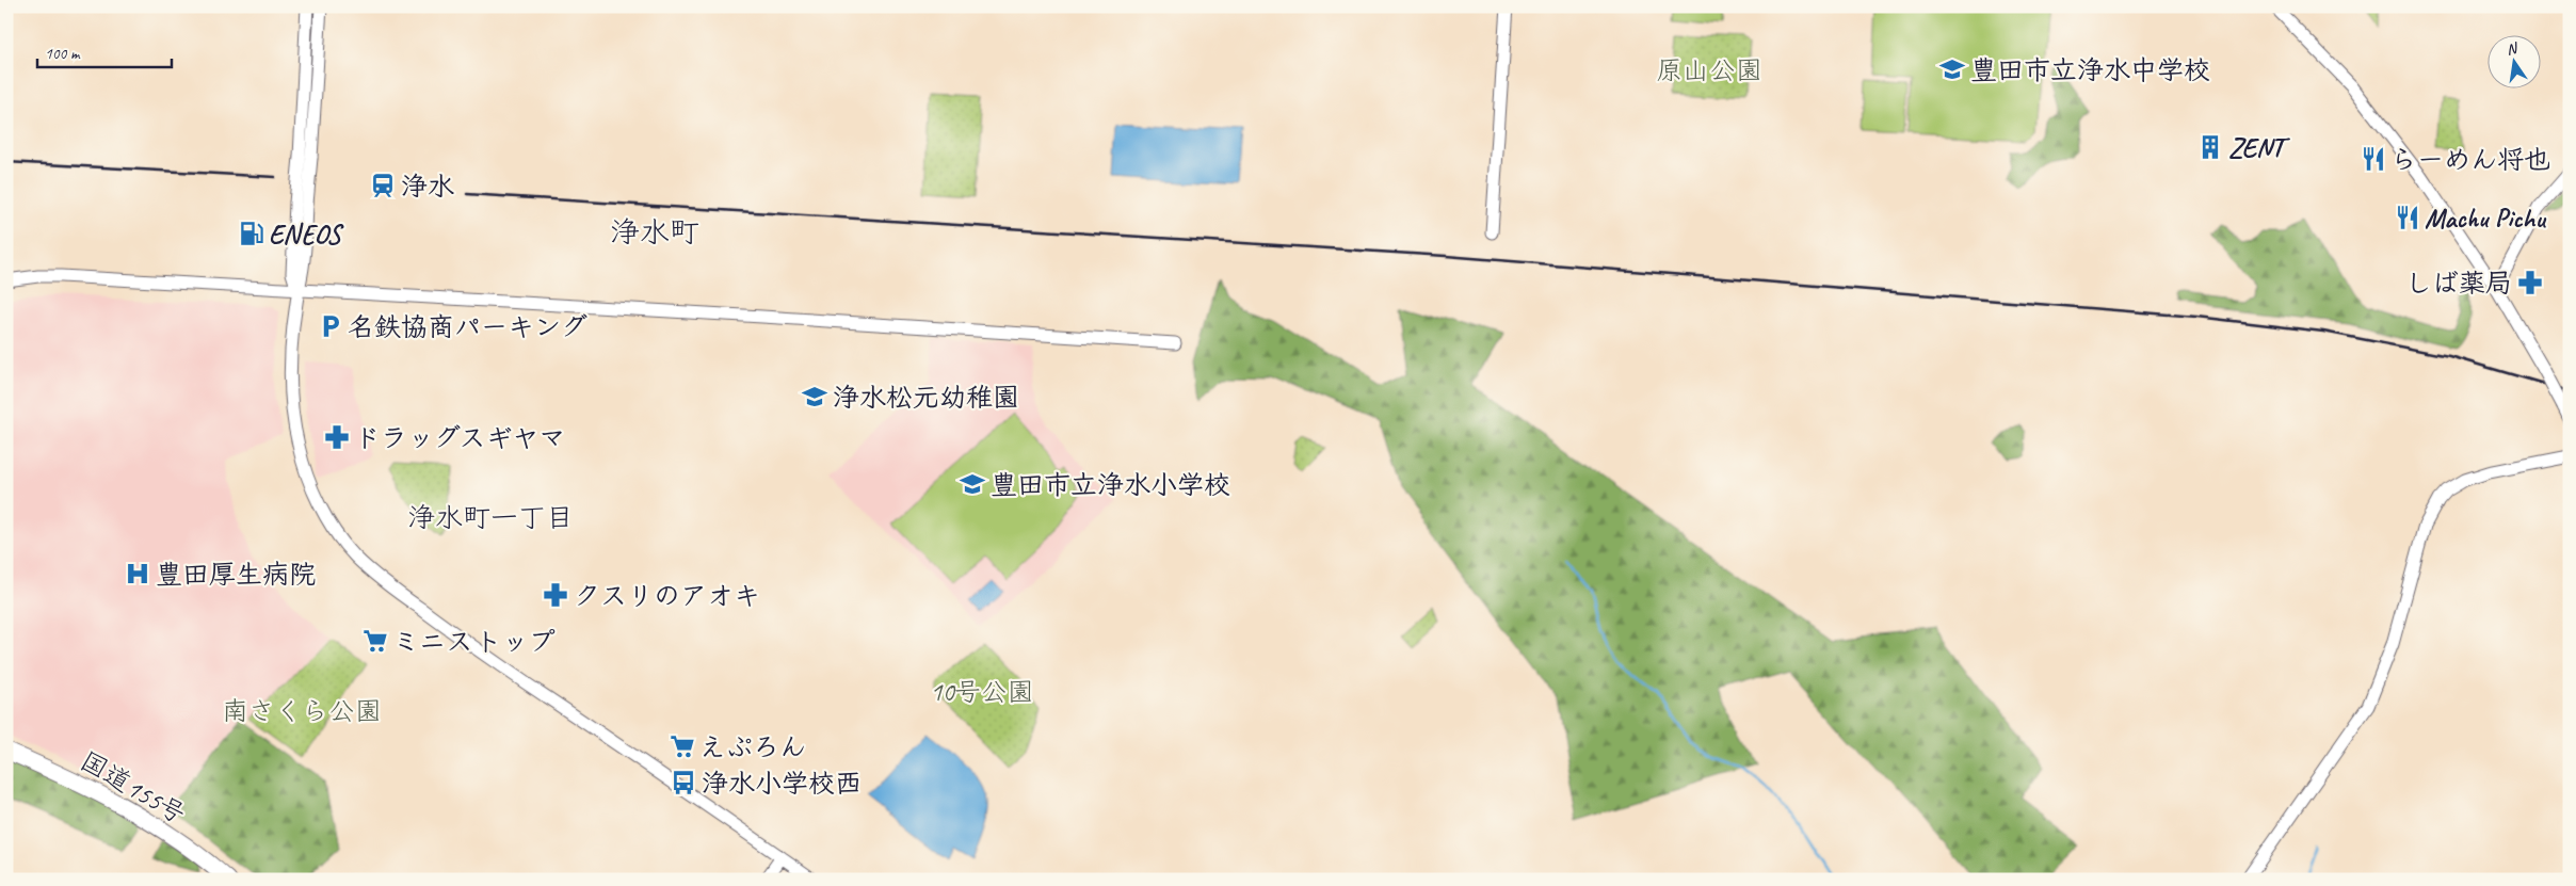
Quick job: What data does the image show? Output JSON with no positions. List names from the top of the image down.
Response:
{
  "streets": {
    "highway": ["国道155号"]
  },
  "districts": ["浄水町", "浄水町一丁目"],
  "parks": ["原山公園", "10号公園", "南さくら公園"],
  "places": {
    "school or university": ["豊田市立浄水中学校", "浄水松元幼稚園", "豊田市立浄水小学校"],
    "building": ["ZENT"],
    "restaurant": ["らーめん将也", "Machu Pichu"],
    "station": ["浄水"],
    "fuel station": ["ENEOS"],
    "pharmacy": ["しば薬局", "ドラッグスギヤマ", "クスリのアオキ"],
    "parking": ["名鉄協商パーキング"],
    "hospital": ["豊田厚生病院"],
    "supermarket": ["ミニストップ", "えぷろん"],
    "bus stop": ["浄水小学校西"]
  },
  "scale_bar": "100 m",
  "north": "top"
}
